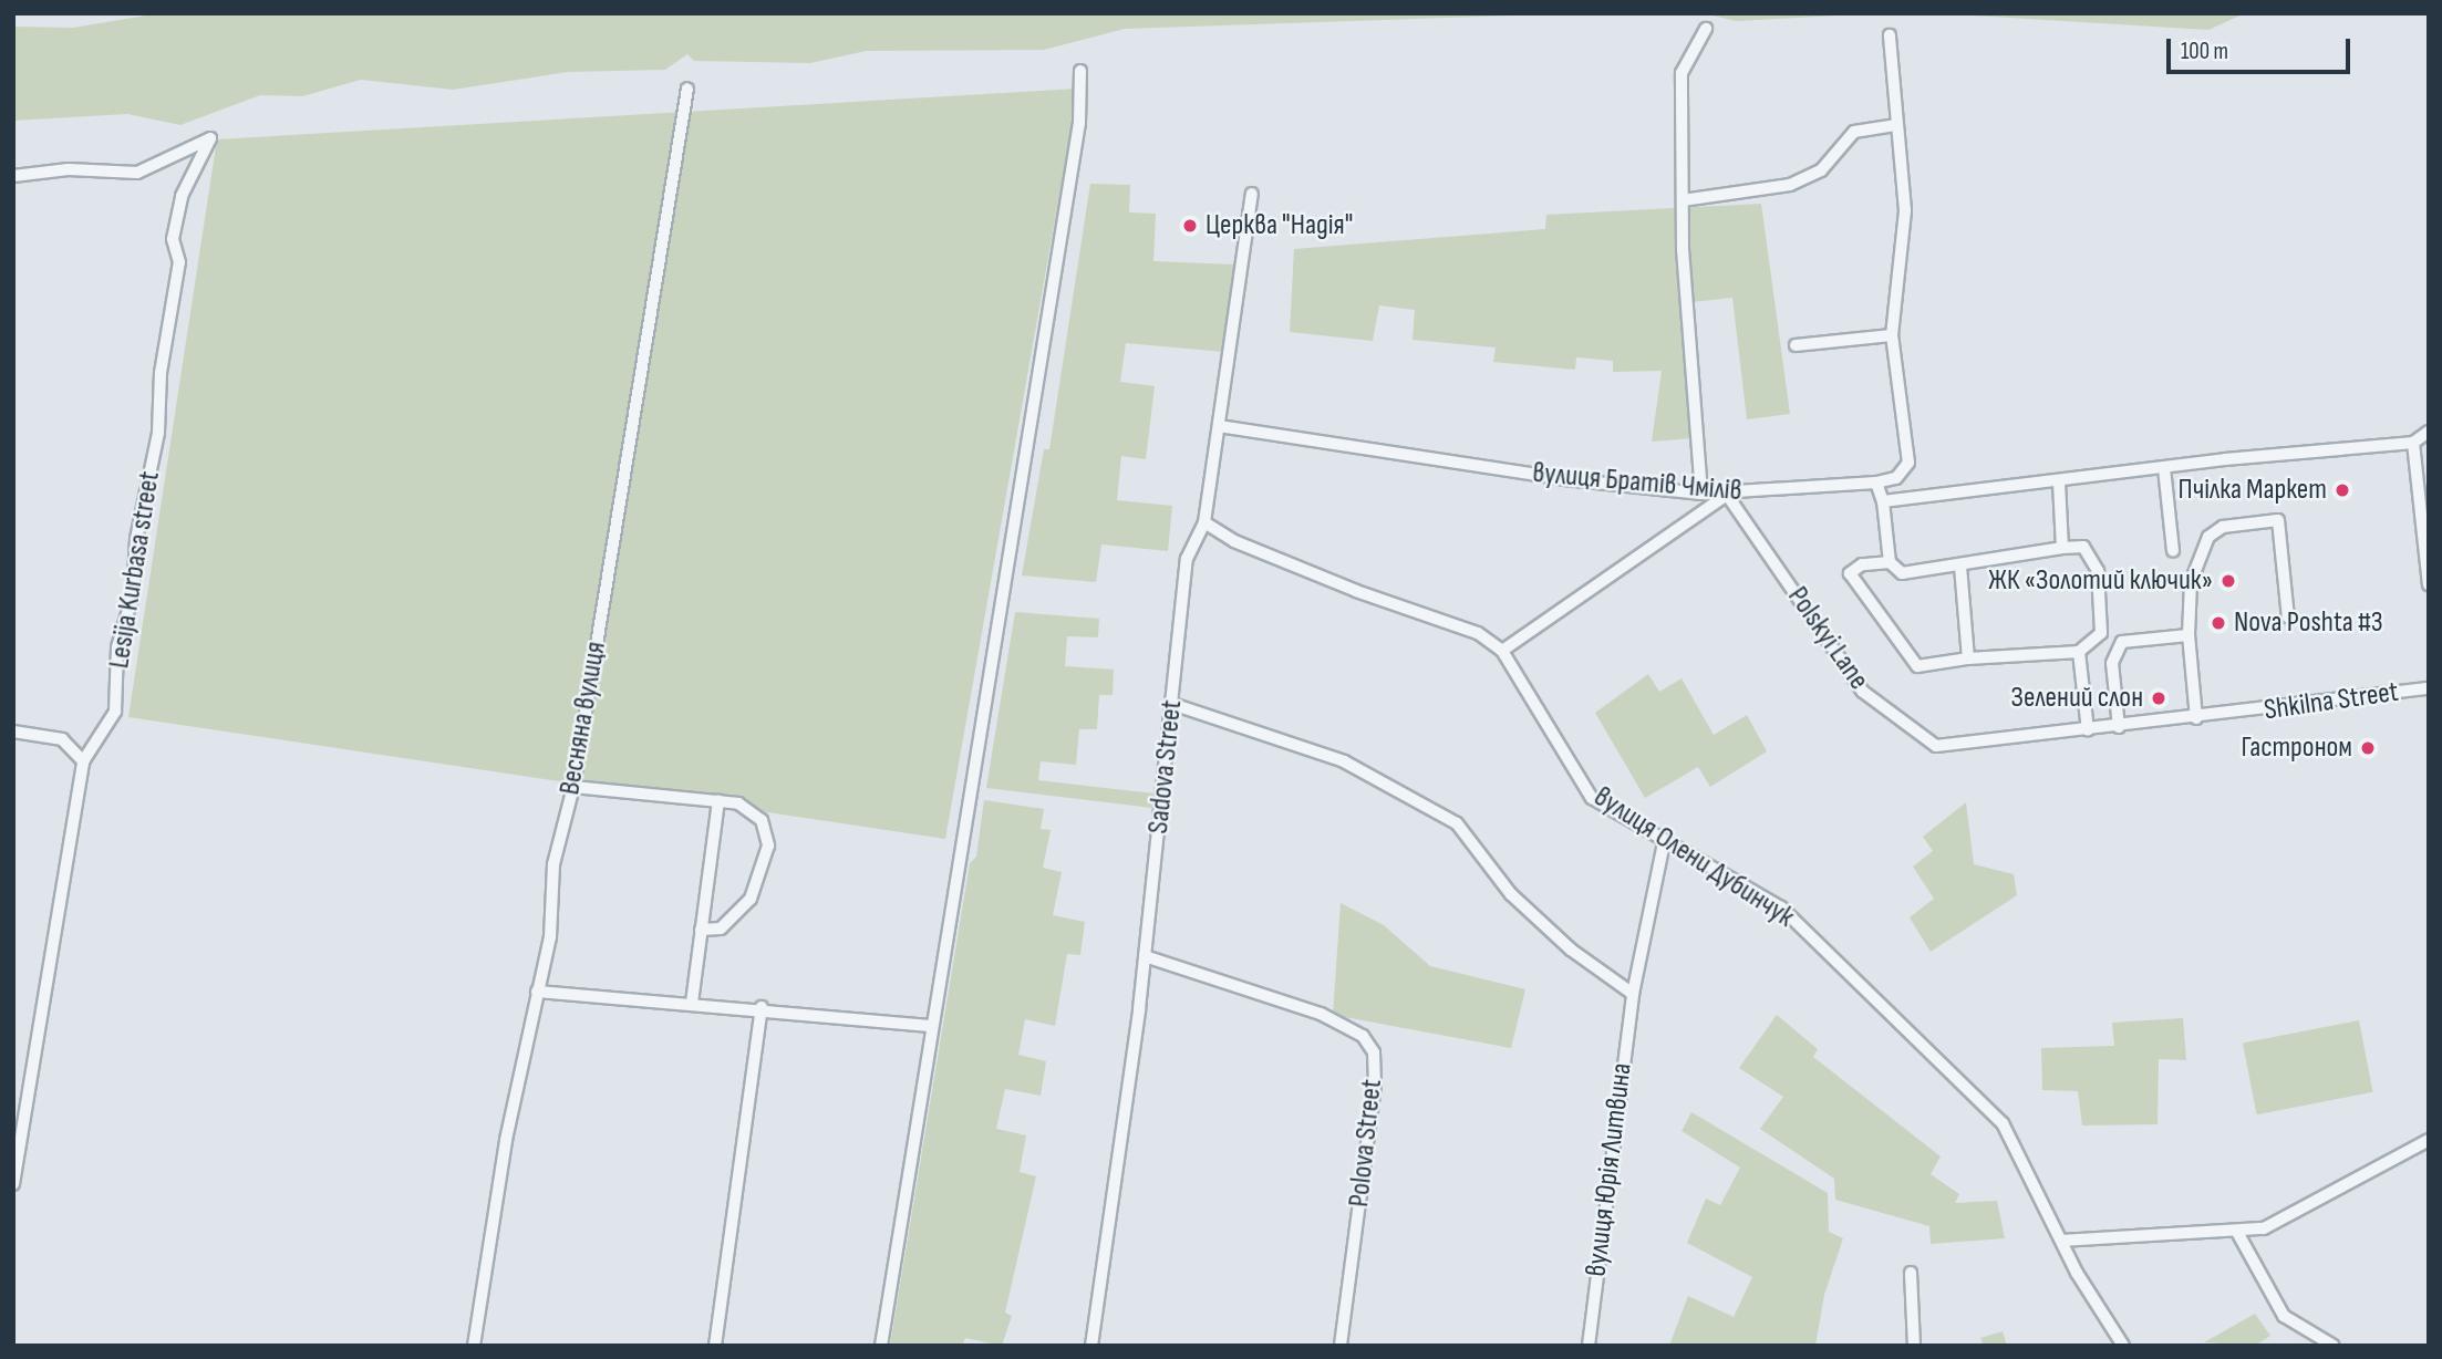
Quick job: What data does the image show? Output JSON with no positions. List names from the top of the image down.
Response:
{
  "streets": {
    "street": [
      "вулиця Братів Чмілів",
      "Lesija Kurbasa street",
      "Polskyi Lane",
      "Shkilna Street",
      "Весняна вулиця",
      "Sadova Street",
      "вулиця Олени Дубинчук",
      "Polova Street",
      "вулиця Юрія Литвина"
    ]
  },
  "crossings": [
    ["вулиця Братів Чмілів", "Polskyi Lane"],
    ["вулиця Братів Чмілів", "Sadova Street"],
    ["Polskyi Lane", "Shkilna Street"],
    ["Sadova Street", "вулиця Олени Дубинчук"],
    ["Sadova Street", "Polova Street"],
    ["вулиця Олени Дубинчук", "вулиця Юрія Литвина"]
  ],
  "places": [
    "Церква \"Надія\"",
    "Пчілка Маркет",
    "ЖК «Золотий ключик»",
    "Nova Poshta #3",
    "Зелений слон",
    "Гастроном"
  ],
  "scale_bar": "100 m"
}
